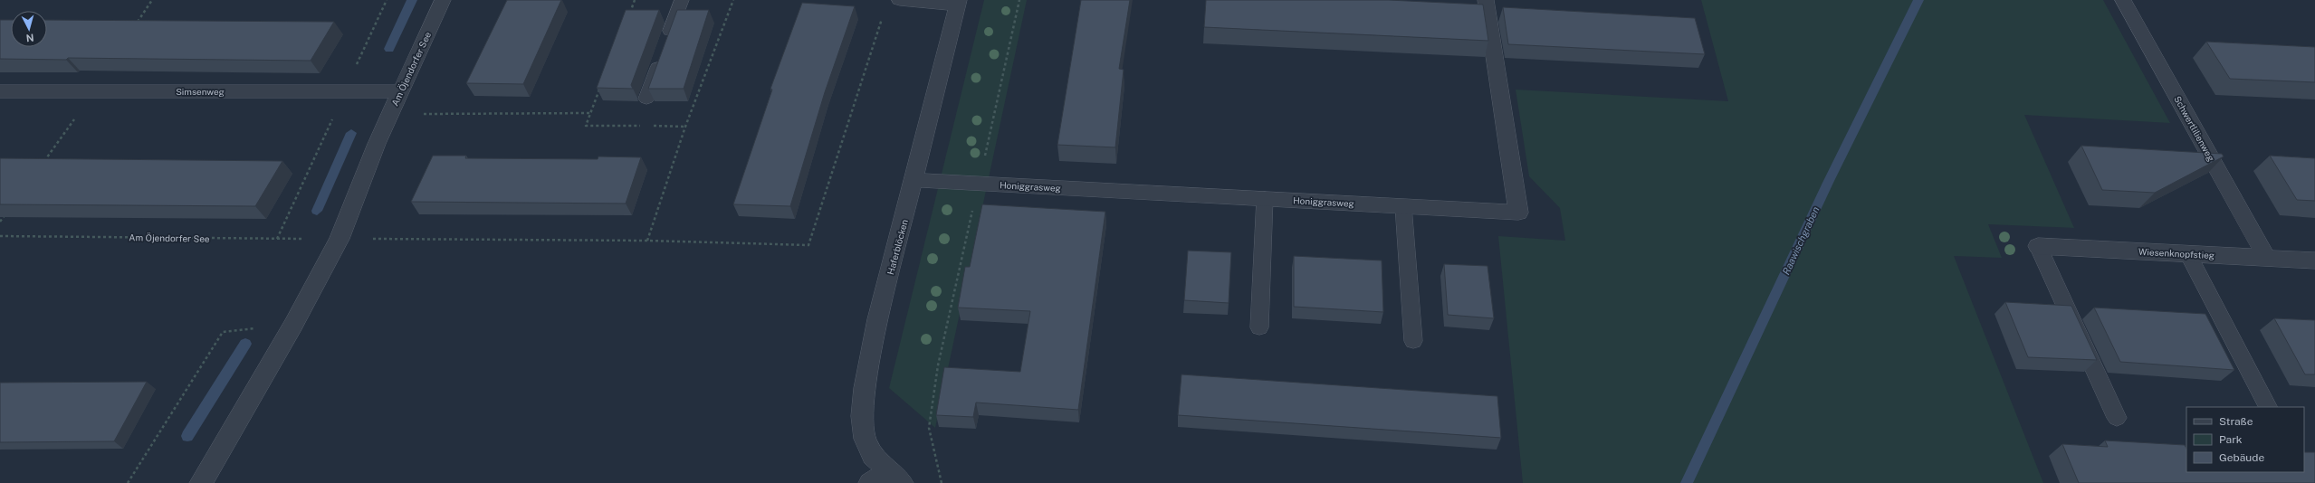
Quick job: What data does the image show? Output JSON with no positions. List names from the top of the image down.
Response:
{
  "streets": {
    "street": [
      "Am Öjendorfer See",
      "Simsenweg",
      "Schwertlilienweg",
      "Honiggrasweg",
      "Haferblöcken",
      "Wiesenknopfstieg"
    ]
  },
  "crossings": [
    ["Am Öjendorfer See", "Simsenweg"],
    ["Schwertlilienweg", "Wiesenknopfstieg"],
    ["Honiggrasweg", "Haferblöcken"]
  ],
  "water": ["Raawischgraben"],
  "legend": ["Straße", "Park", "Gebäude"],
  "north": "bottom"
}
